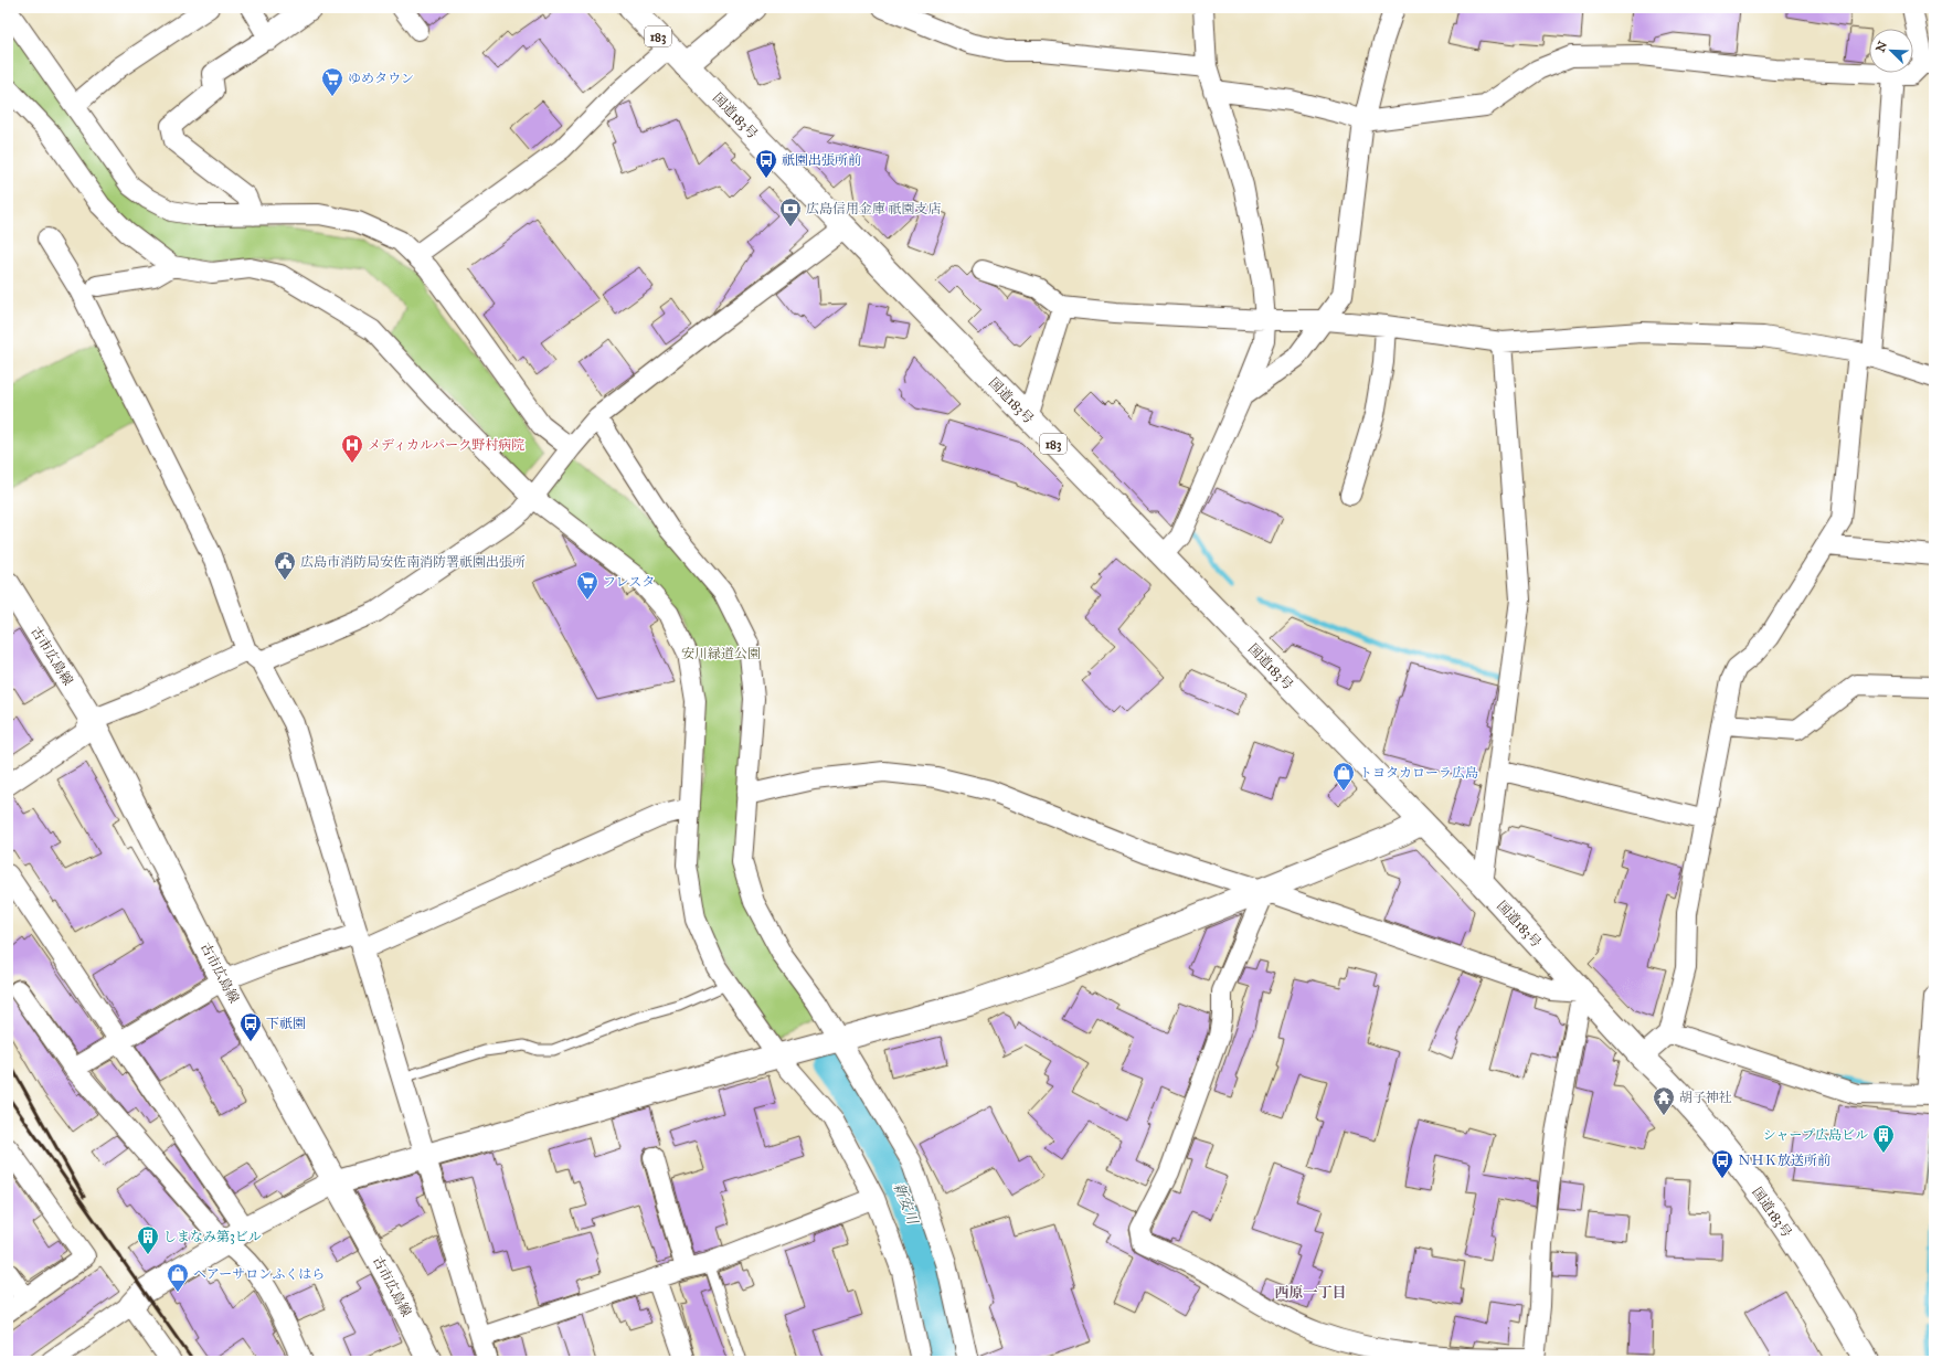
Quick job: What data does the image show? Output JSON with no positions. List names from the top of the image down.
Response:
{
  "streets": {
    "main road": ["183", "国道183号", "古市広島線"]
  },
  "districts": ["西原一丁目"],
  "water": ["新安川"],
  "parks": ["安川緑道公園"],
  "places": {
    "supermarket": ["ゆめタウン", "フレスタ"],
    "bus stop": ["祇園出張所前", "下祇園", "ＮＨＫ放送所前"],
    "bank": ["広島信用金庫 祇園支店"],
    "hospital": ["メディカルパーク野村病院"],
    "public building": ["広島市消防局安佐南消防署祇園出張所"],
    "shop": ["トヨタカローラ広島", "ヘアーサロンふくはら"],
    "temple": ["胡子神社"],
    "building": ["シャープ広島ビル", "しまなみ第3ビル"]
  },
  "north": "top left"
}
